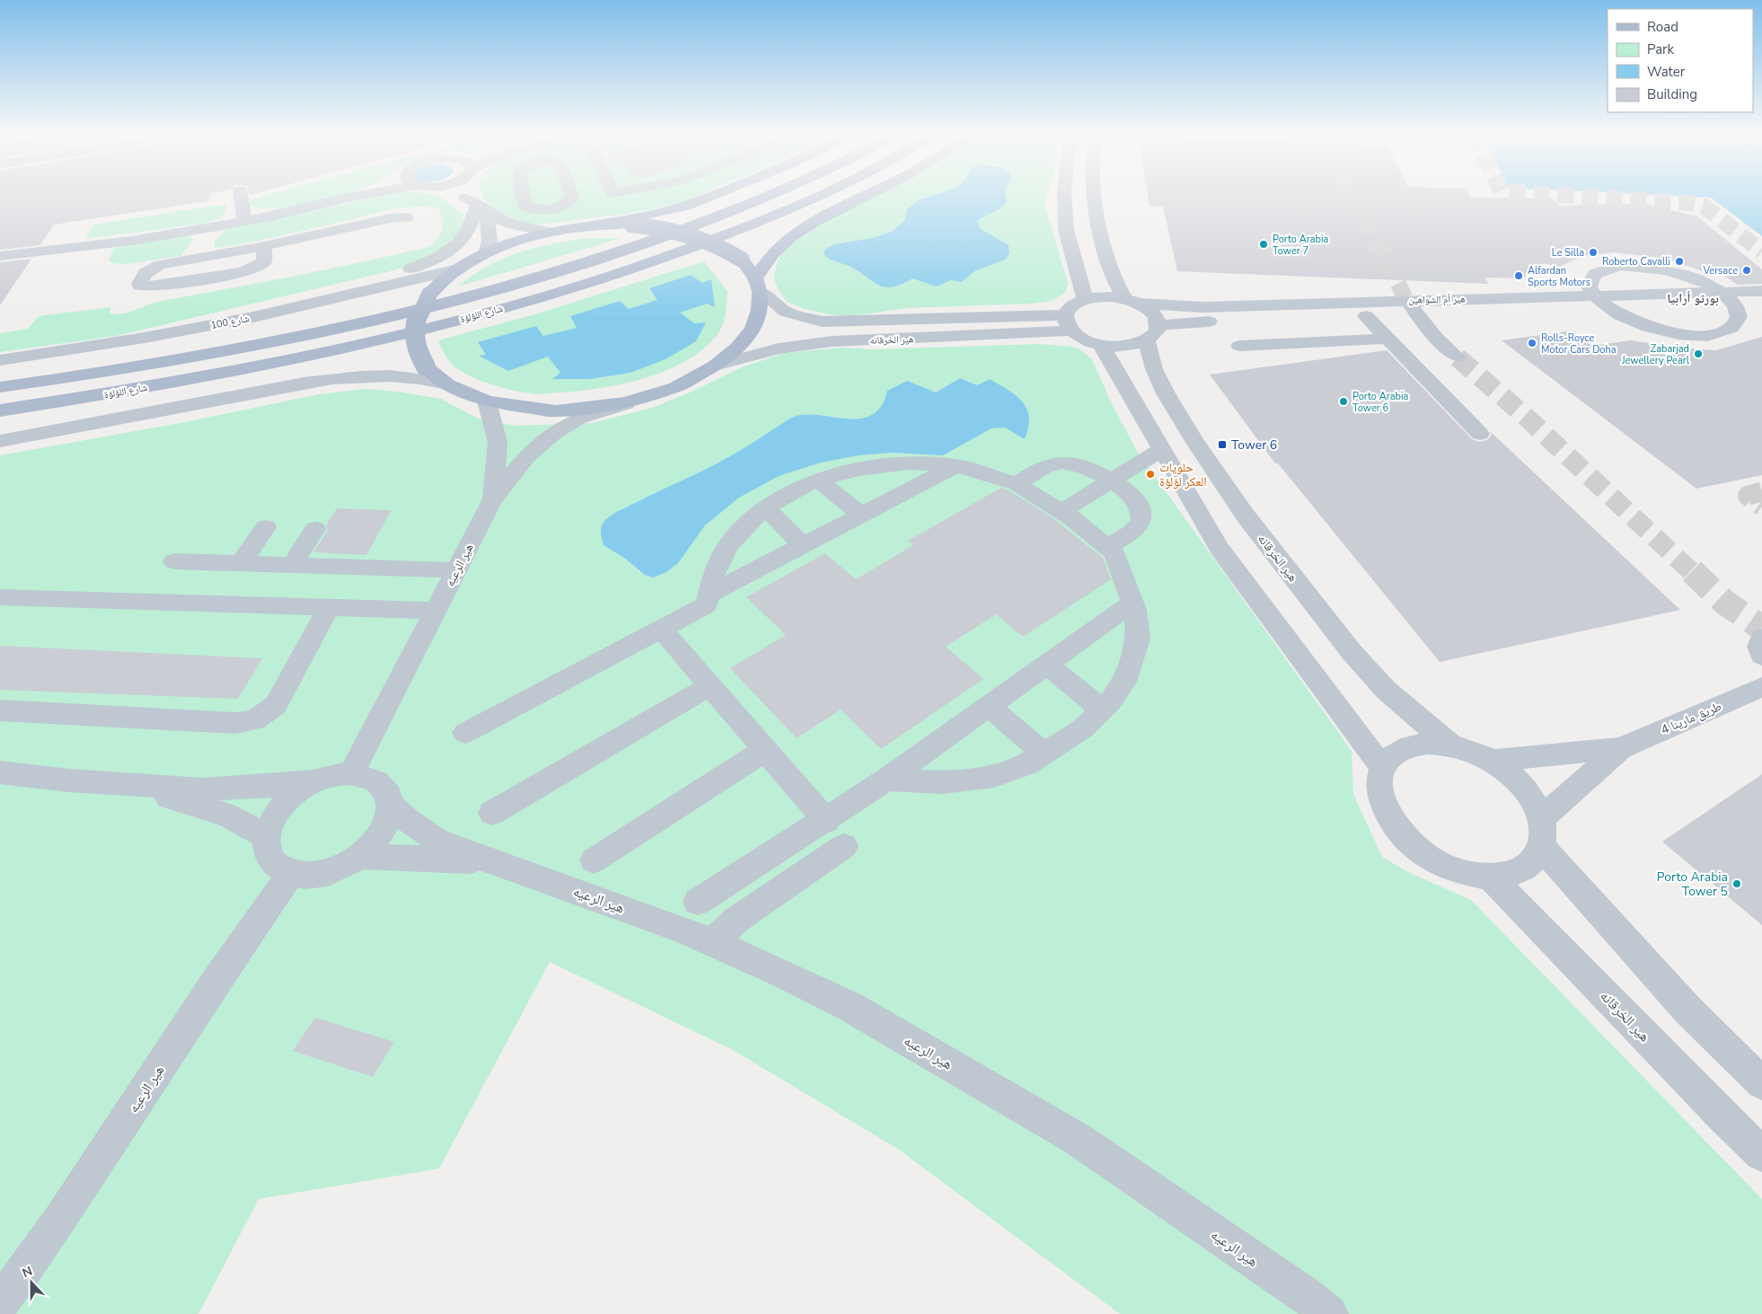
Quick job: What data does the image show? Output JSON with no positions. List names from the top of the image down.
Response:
{
  "streets": {
    "main road": ["شارع اللؤلؤة"],
    "street": [
      "هير أم الشواهين",
      "شارع 100",
      "هير الخرقانه",
      "هير الرعيه",
      "طريق مارينا 4"
    ]
  },
  "crossings": [
    ["هير الخرقانه", "طريق مارينا 4"]
  ],
  "districts": ["بورتو أرابيا"],
  "places": {
    "other": [
      "Porto Arabia Tower 7",
      "Le Silla",
      "Roberto Cavalli",
      "Versace",
      "Alfardan Sports Motors",
      "Rolls-Royce Motor Cars Doha",
      "Zabarjad Jewellery Pearl",
      "Porto Arabia Tower 6",
      "حلويات العكر لؤلؤة",
      "Porto Arabia Tower 5"
    ],
    "transit": ["Tower 6"]
  },
  "legend": [
    "Road",
    "Park",
    "Water",
    "Building"
  ],
  "north": "top"
}
